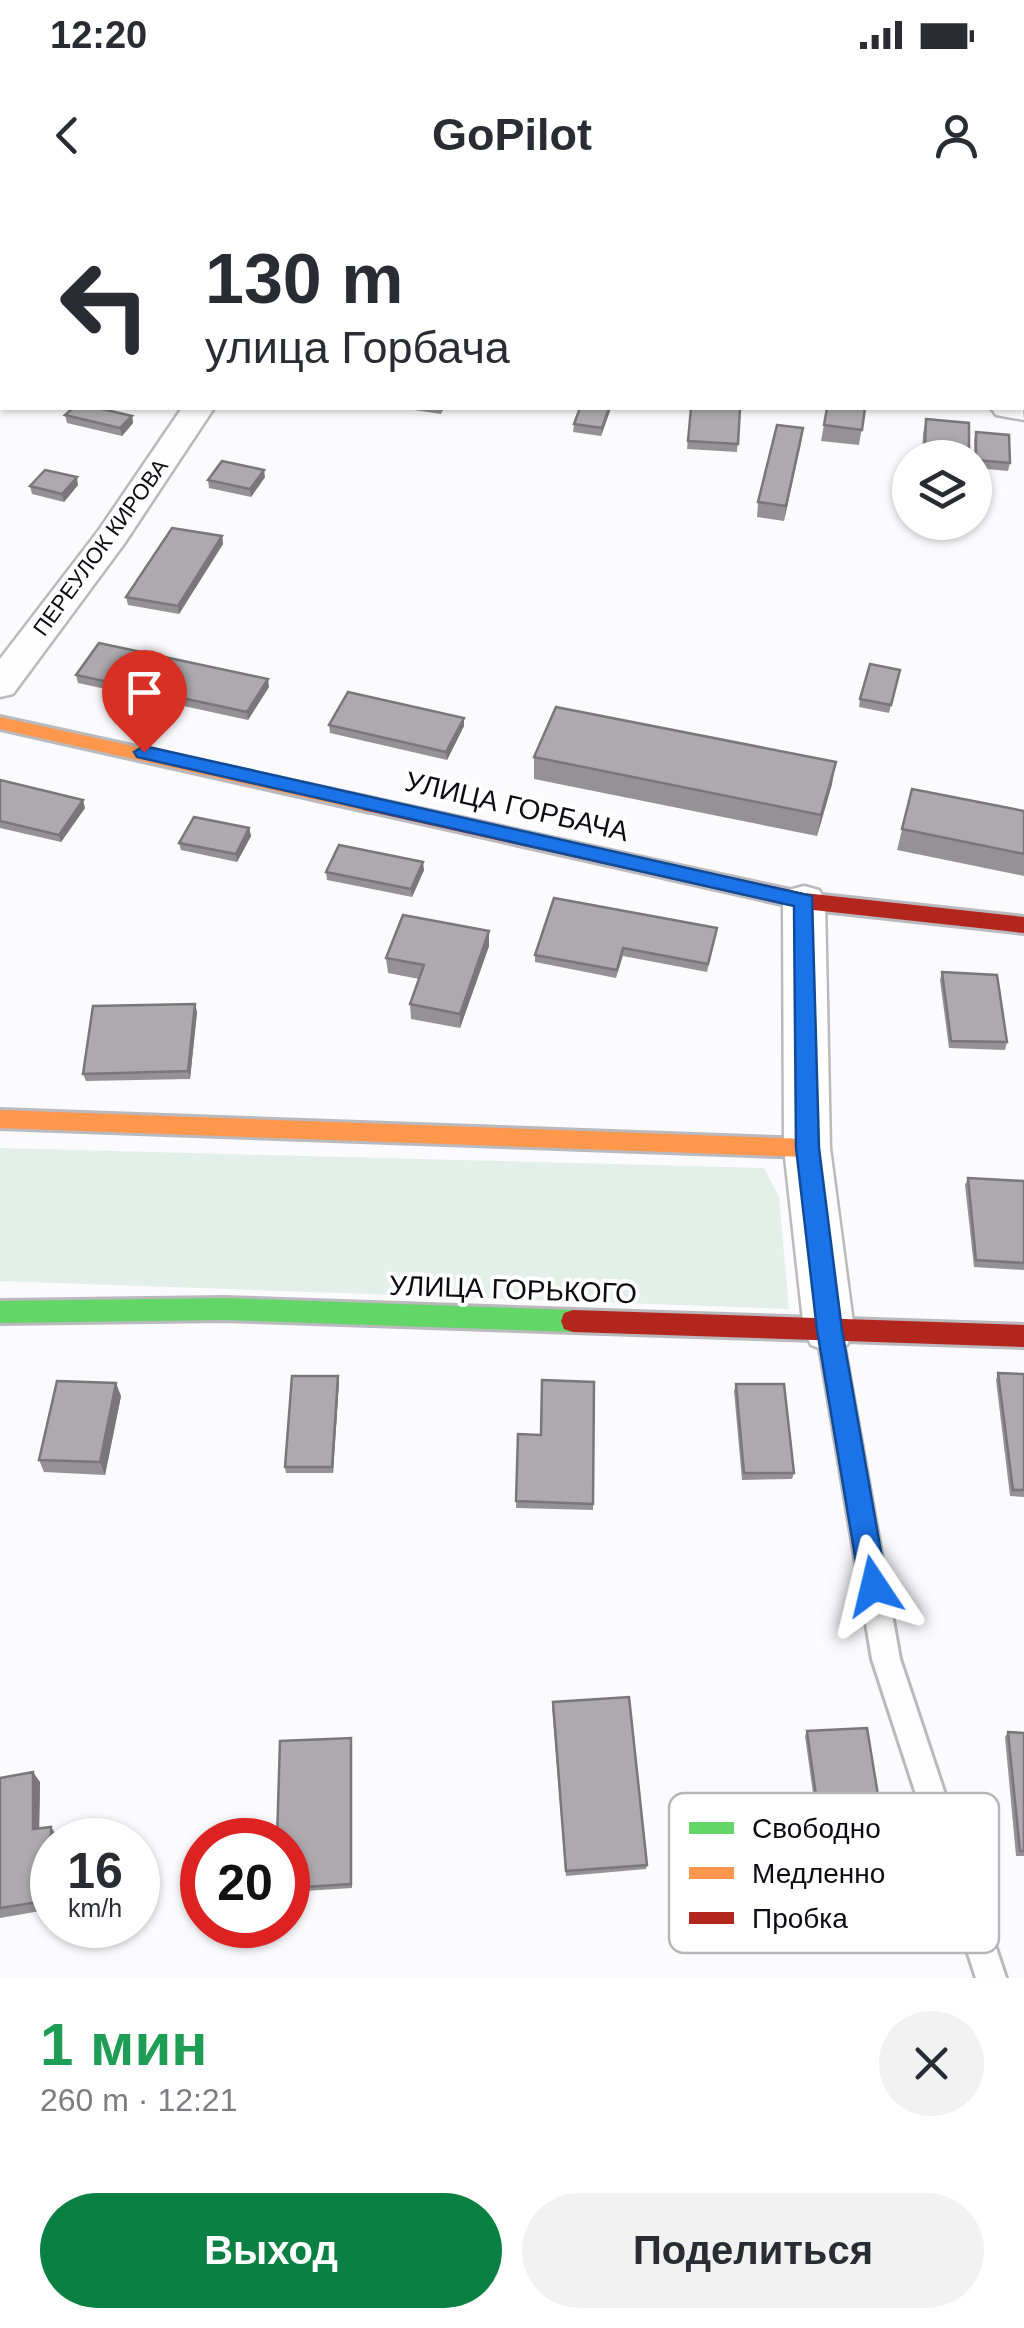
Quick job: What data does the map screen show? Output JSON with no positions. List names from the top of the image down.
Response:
{
  "streets": {
    "street": ["ПЕРЕУЛОК КИРОВА", "УЛИЦА ГОРБАЧА", "УЛИЦА ГОРЬКОГО"]
  },
  "legend": ["Свободно", "Медленно", "Пробка"],
  "page": {
    "status": "12:20",
    "header": "GoPilot",
    "turn": ["130 m", "улица Горбача"],
    "speed": "16 km/h",
    "limit": "20",
    "heading": ["1 мин", "260 m · 12:21"],
    "buttons": ["Выход", "Поделиться"]
  }
}
